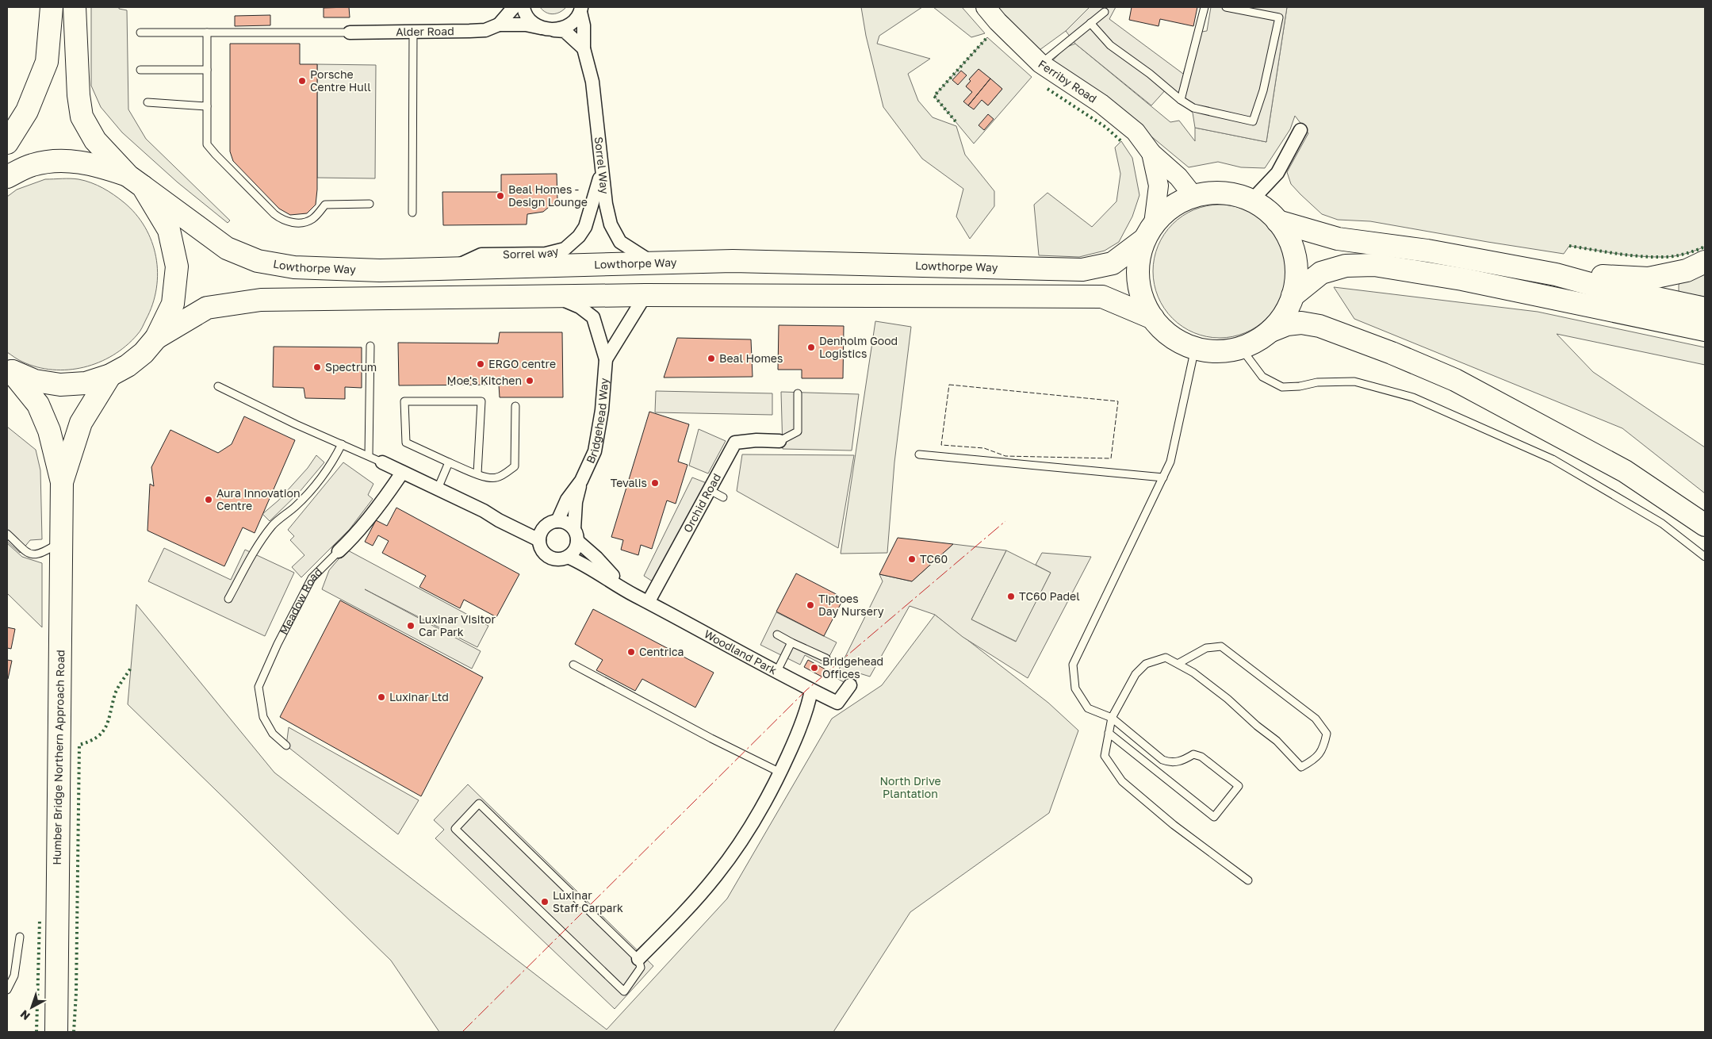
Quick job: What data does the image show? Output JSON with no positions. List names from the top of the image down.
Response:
{
  "streets": {
    "highway": ["Lowthorpe Way", "Humber Bridge Northern Approach Road"],
    "street": [
      "Alder Road",
      "Ferriby Road",
      "Sorrel Way",
      "Sorrel way",
      "Bridgehead Way",
      "Orchid Road",
      "Meadow Road",
      "Woodland Park"
    ]
  },
  "crossings": [
    ["Ferriby Road", "Lowthorpe Way"],
    ["Sorrel Way", "Sorrel way"],
    ["Sorrel Way", "Lowthorpe Way"],
    ["Sorrel way", "Lowthorpe Way"],
    ["Bridgehead Way", "Woodland Park"],
    ["Orchid Road", "Woodland Park"]
  ],
  "parks": ["North Drive Plantation"],
  "places": [
    "Porsche Centre Hull",
    "Beal Homes - Design Lounge",
    "Denholm Good Logistics",
    "Beal Homes",
    "ERGO centre",
    "Spectrum",
    "Moe's Kitchen",
    "Tevalis",
    "Aura Innovation Centre",
    "TC60",
    "TC60 Padel",
    "Tiptoes Day Nursery",
    "Luxinar Visitor Car Park",
    "Centrica",
    "Bridgehead Offices",
    "Luxinar Ltd",
    "Luxinar Staff Carpark"
  ],
  "north": "bottom left"
}
